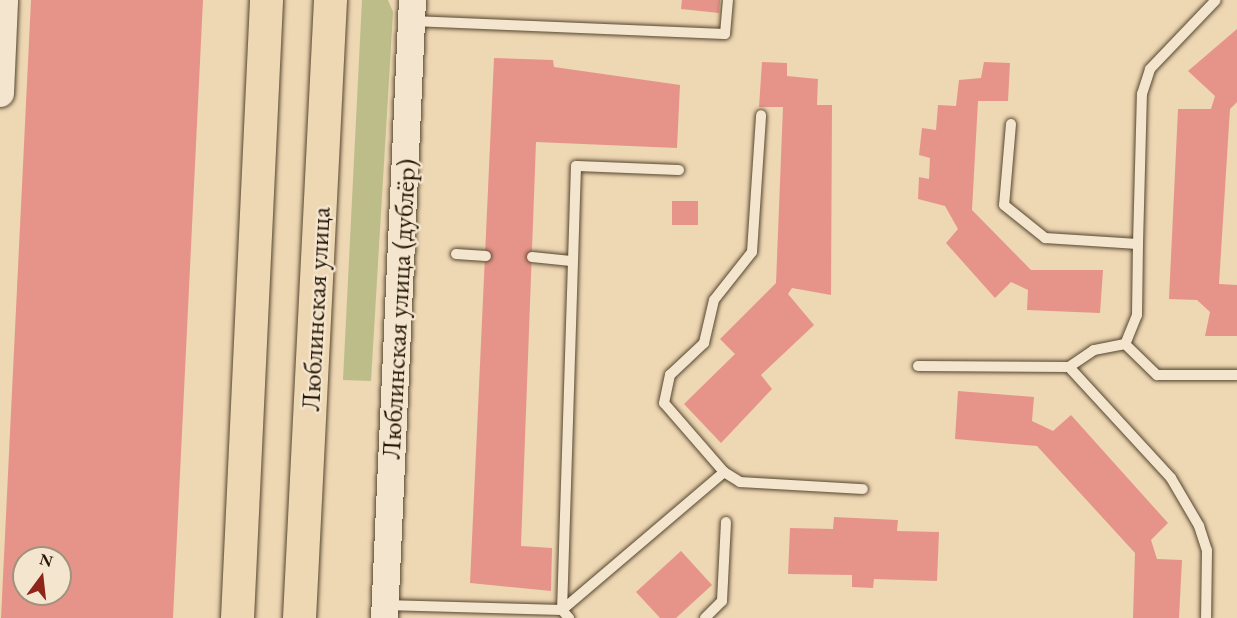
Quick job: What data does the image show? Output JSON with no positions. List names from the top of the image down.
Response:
{
  "streets": {
    "main road": ["Люблинская улица"],
    "street": ["Люблинская улица (дублёр)"]
  },
  "north": "top"
}
